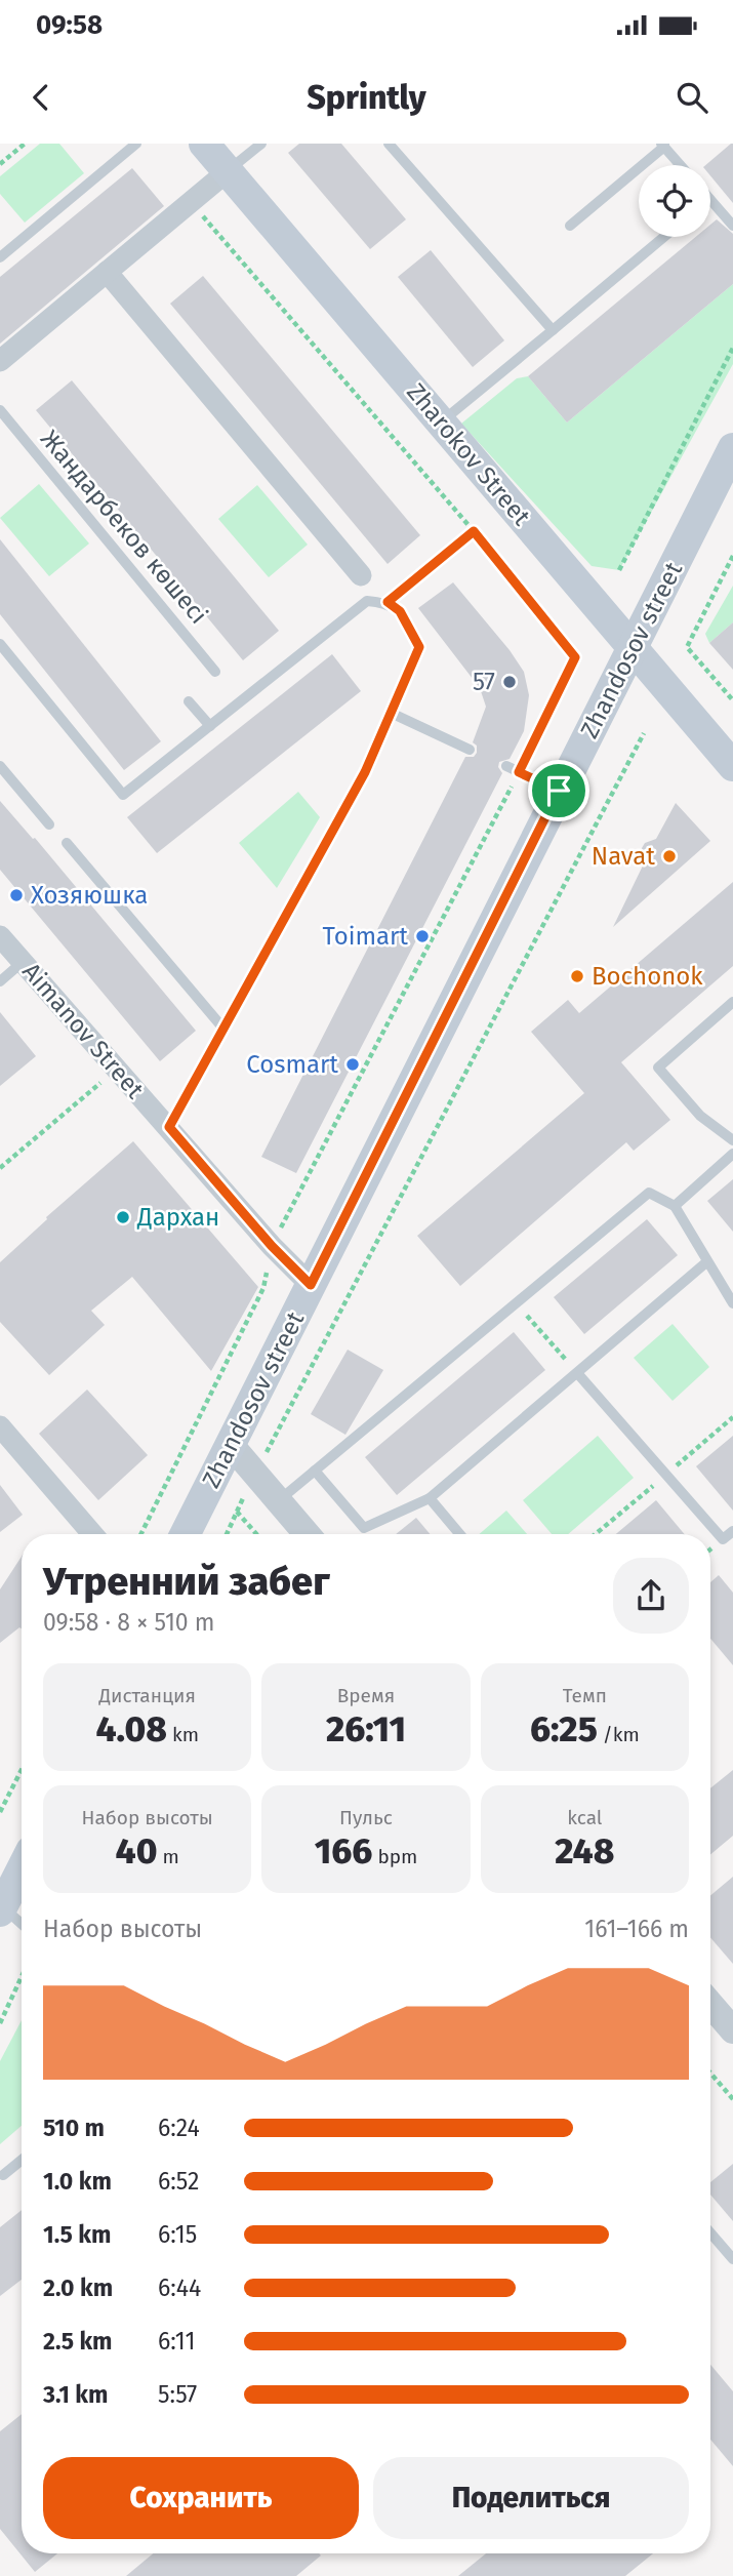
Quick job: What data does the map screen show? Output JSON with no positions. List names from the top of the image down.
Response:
{
  "streets": {
    "main road": ["Zharokov Street", "Zhandosov street"],
    "street": ["Aimanov Street"],
    "lane": ["Жандарбеков көшесі"]
  },
  "crossings": [
    ["Zharokov Street", "Zhandosov street"],
    ["Zhandosov street", "Aimanov Street"]
  ],
  "places": [
    "57",
    "Navat",
    "Хозяюшка",
    "Toimart",
    "Bochonok",
    "Cosmart",
    "Дархан"
  ],
  "page": {
    "status": "09:58",
    "header": "Sprintly",
    "heading": ["Утренний забег", "09:58 · 8 × 510 m"],
    "stats": [
      ["Дистанция", "4.08 km"],
      ["Время", "26:11"],
      ["Темп", "6:25 /km"],
      ["Набор высоты", "40 m"],
      ["Пульс", "166 bpm"],
      ["kcal", "248"]
    ],
    "chart": ["Набор высоты", "161–166 m"],
    "list": [
      {
        "name": "510 m",
        "note": "6:24"
      },
      {
        "name": "1.0 km",
        "note": "6:52"
      },
      {
        "name": "1.5 km",
        "note": "6:15"
      },
      {
        "name": "2.0 km",
        "note": "6:44"
      },
      {
        "name": "2.5 km",
        "note": "6:11"
      },
      {
        "name": "3.1 km",
        "note": "5:57"
      }
    ],
    "buttons": ["Сохранить", "Поделиться"]
  }
}
